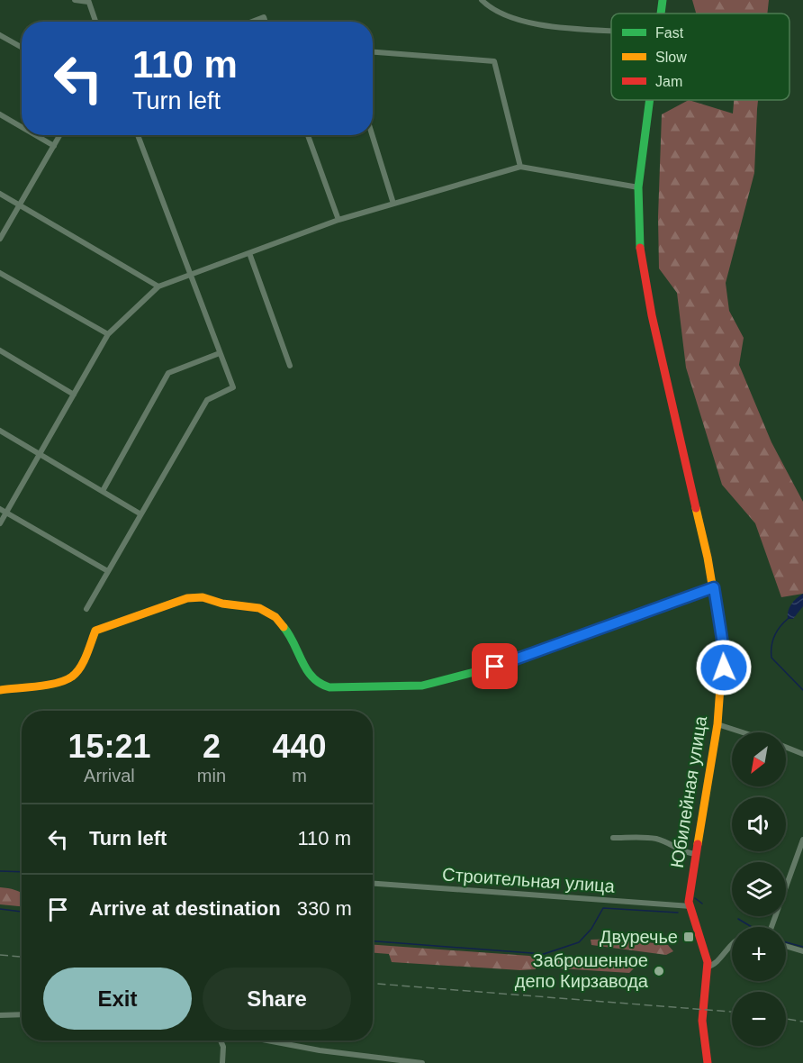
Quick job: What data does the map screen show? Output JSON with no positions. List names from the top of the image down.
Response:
{
  "streets": {
    "main road": ["Юбилейная улица"],
    "street": ["Строительная улица"]
  },
  "crossings": [
    ["Юбилейная улица", "Строительная улица"]
  ],
  "places": {
    "transit": ["Двуречье"],
    "other": ["Заброшенное депо Кирзавода"]
  },
  "legend": ["Fast", "Slow", "Jam"],
  "north": "bottom left",
  "page": {
    "turn": ["110 m", "Turn left"],
    "eta": [
      "15:21",
      "Arrival",
      "2",
      "min",
      "440",
      "m"
    ],
    "map_buttons": ["+", "−"],
    "list": [
      {
        "name": "Turn left",
        "value": "110 m"
      },
      {
        "name": "Arrive at destination",
        "value": "330 m"
      }
    ],
    "buttons": ["Exit", "Share"]
  }
}
